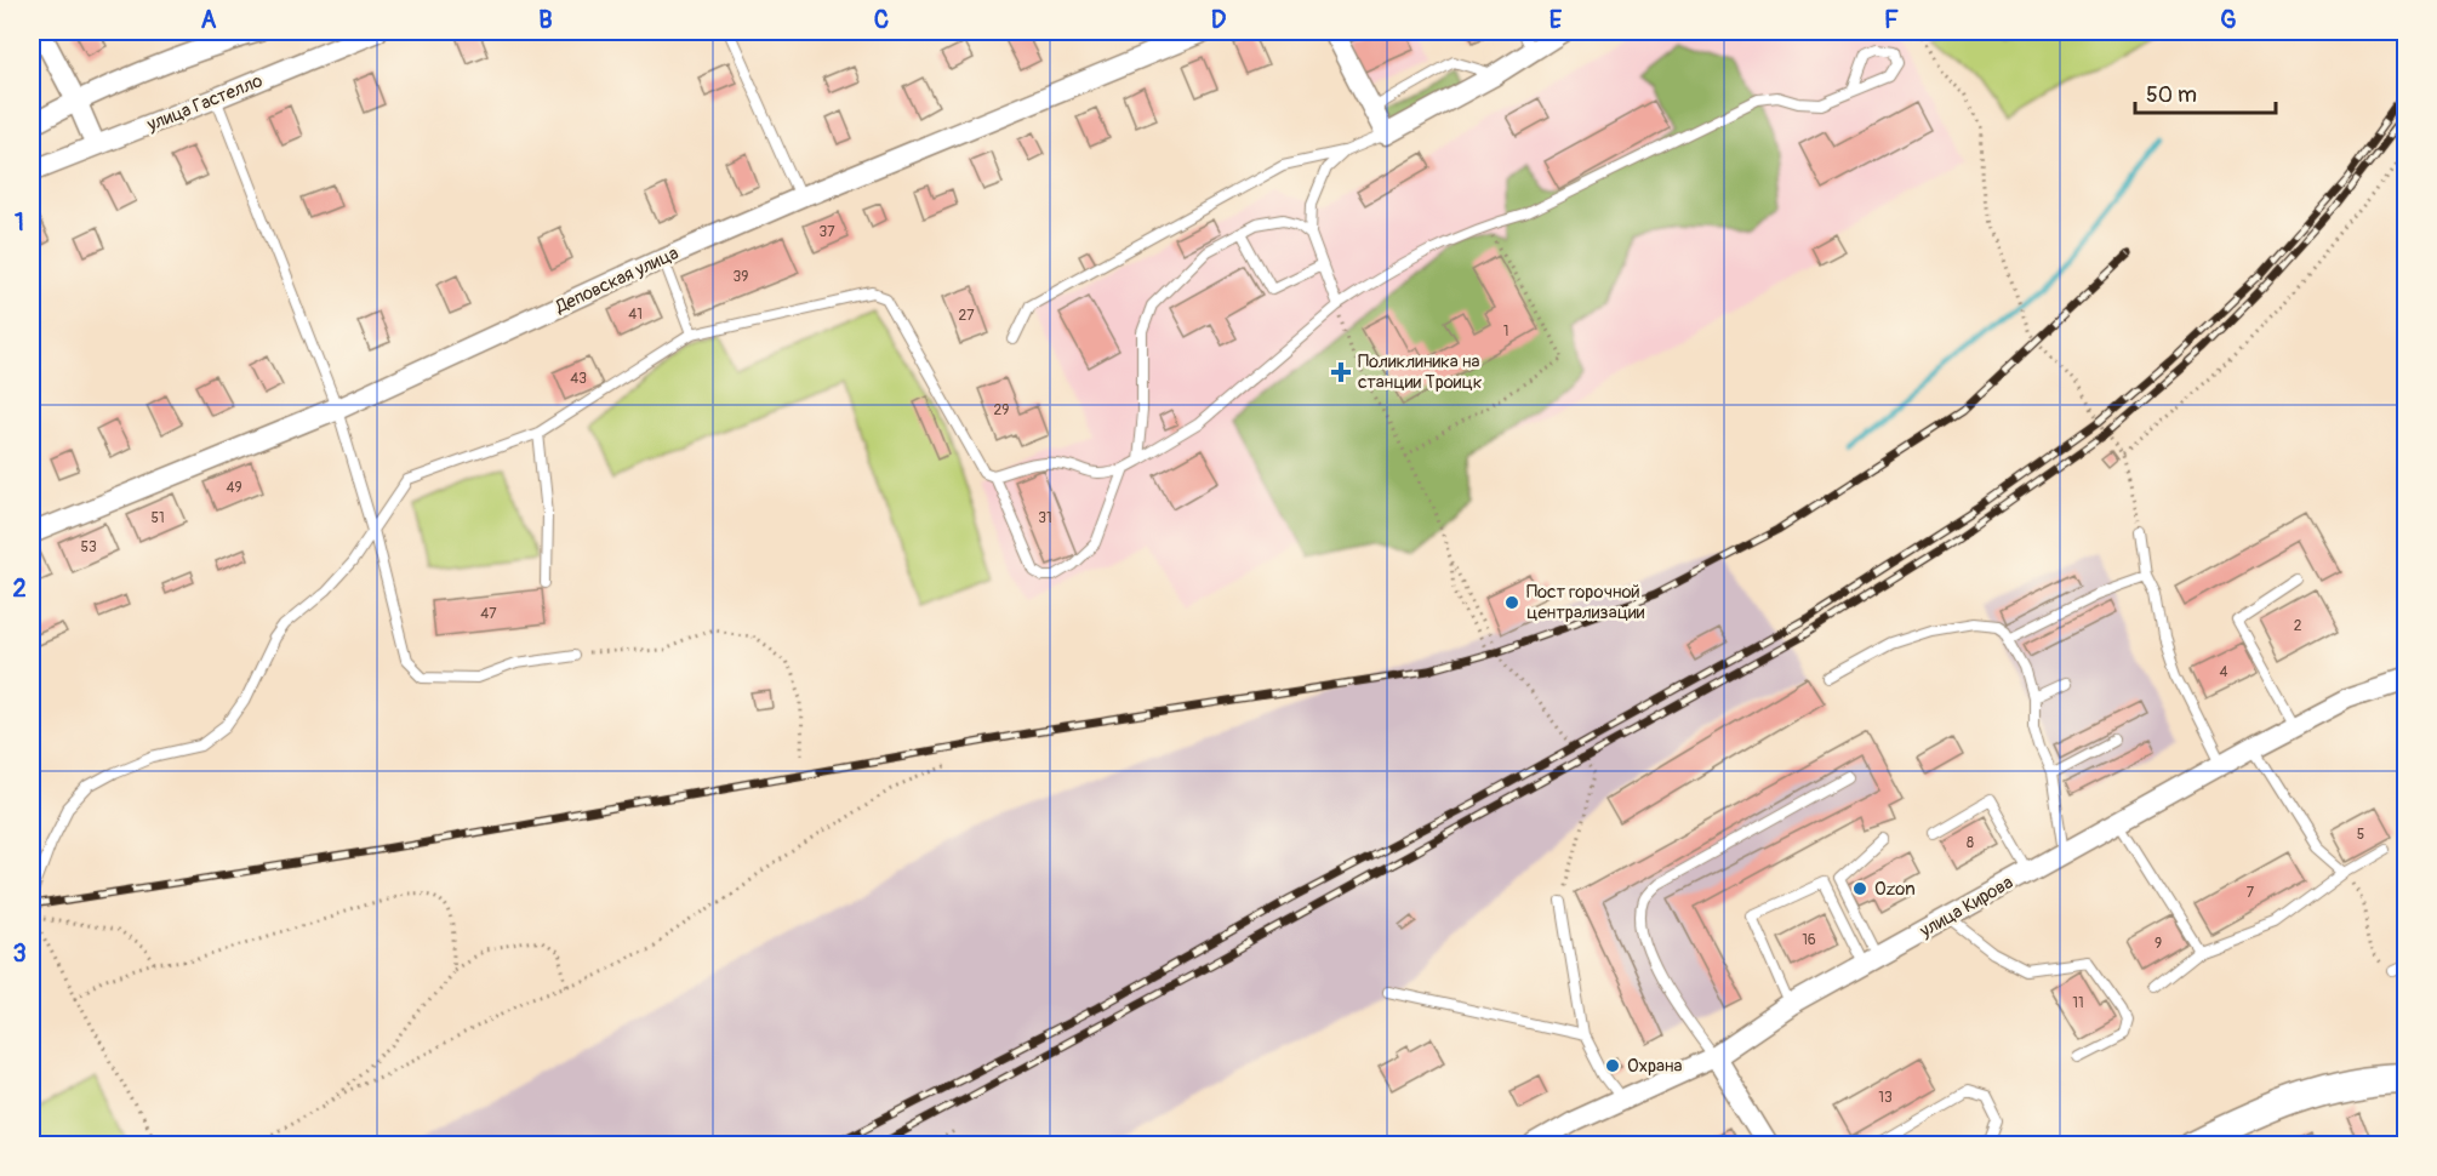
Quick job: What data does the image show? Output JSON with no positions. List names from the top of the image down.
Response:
{
  "streets": {
    "street": ["улица Гастелло", "Деповская улица", "улица Кирова"]
  },
  "places": {
    "health": ["Поликлиника на станции Троицк"],
    "other": ["Пост горочной централизации", "Ozon", "Охрана"]
  },
  "house_numbers": [
    "37",
    "39",
    "41",
    "27",
    "1",
    "43",
    "29",
    "49",
    "51",
    "31",
    "53",
    "47",
    "2",
    "4",
    "5",
    "8",
    "7",
    "16",
    "9",
    "11",
    "13"
  ],
  "scale_bar": "50 m",
  "grid": {
    "columns": [
      "A",
      "B",
      "C",
      "D",
      "E",
      "F",
      "G"
    ],
    "rows": ["1", "2", "3"]
  }
}
